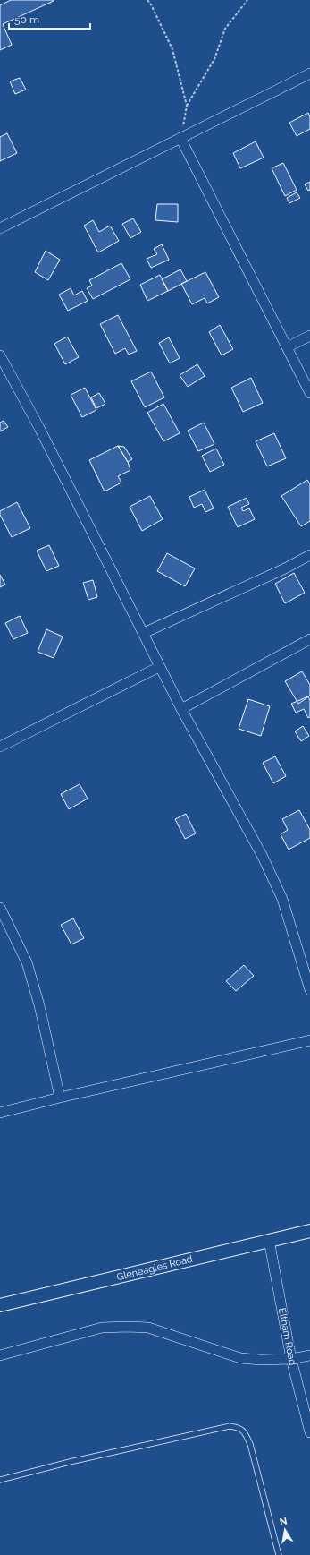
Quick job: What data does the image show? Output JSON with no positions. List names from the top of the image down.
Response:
{
  "streets": {
    "street": ["Gleneagles Road", "Eltham Road"]
  },
  "crossings": [
    ["Gleneagles Road", "Eltham Road"]
  ],
  "scale_bar": "50 m",
  "north": "top"
}
